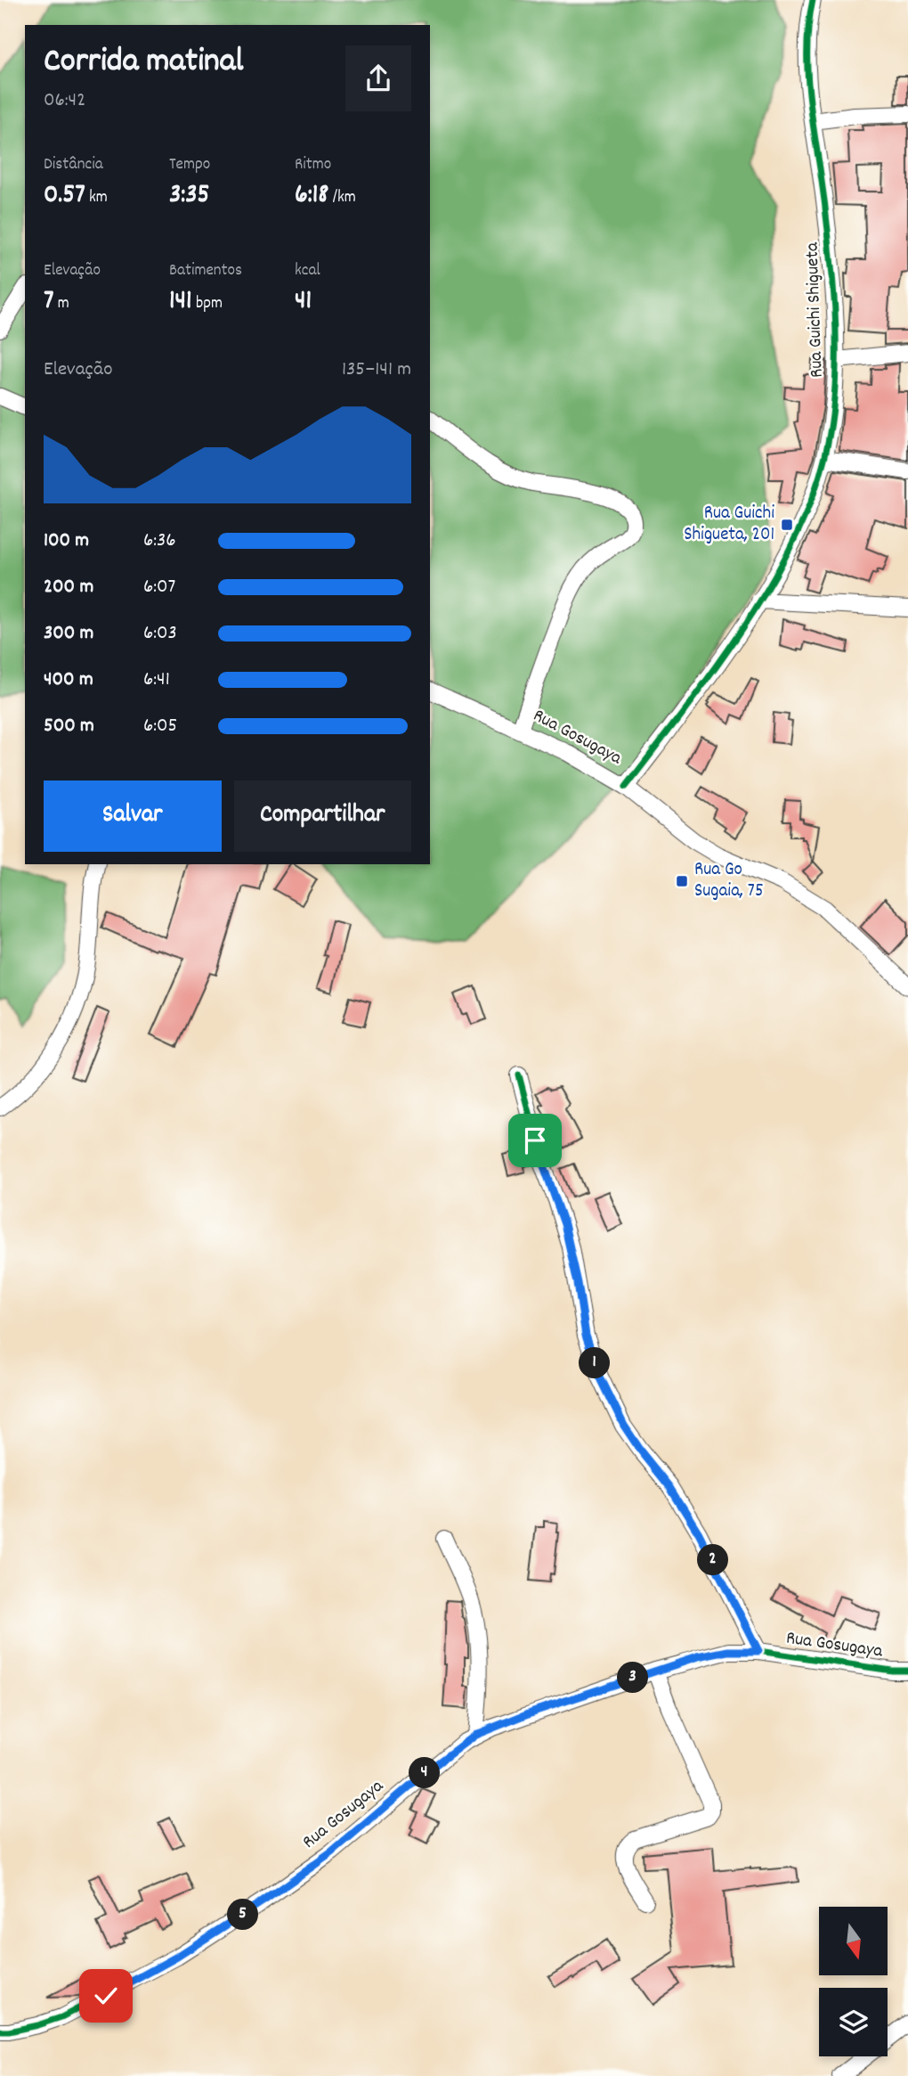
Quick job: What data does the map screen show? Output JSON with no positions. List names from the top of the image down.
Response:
{
  "streets": {
    "street": ["Rua Guichi Shigueta", "Rua Gosugaya"]
  },
  "crossings": [
    ["Rua Guichi Shigueta", "Rua Gosugaya"]
  ],
  "places": {
    "transit": ["Rua Guichi Shigueta, 201", "Rua Go Sugaia, 75"]
  },
  "north": "bottom",
  "page": {
    "heading": ["Corrida matinal", "06:42"],
    "stats": [
      ["Distância", "0.57 km"],
      ["Tempo", "3:35"],
      ["Ritmo", "6:18 /km"],
      ["Elevação", "7 m"],
      ["Batimentos", "141 bpm"],
      ["kcal", "41"]
    ],
    "chart": ["Elevação", "135–141 m"],
    "list": [
      {
        "name": "100 m",
        "note": "6:36"
      },
      {
        "name": "200 m",
        "note": "6:07"
      },
      {
        "name": "300 m",
        "note": "6:03"
      },
      {
        "name": "400 m",
        "note": "6:41"
      },
      {
        "name": "500 m",
        "note": "6:05"
      }
    ],
    "buttons": ["Salvar", "Compartilhar"],
    "pins": [
      "1",
      "2",
      "3",
      "4",
      "5"
    ]
  }
}
